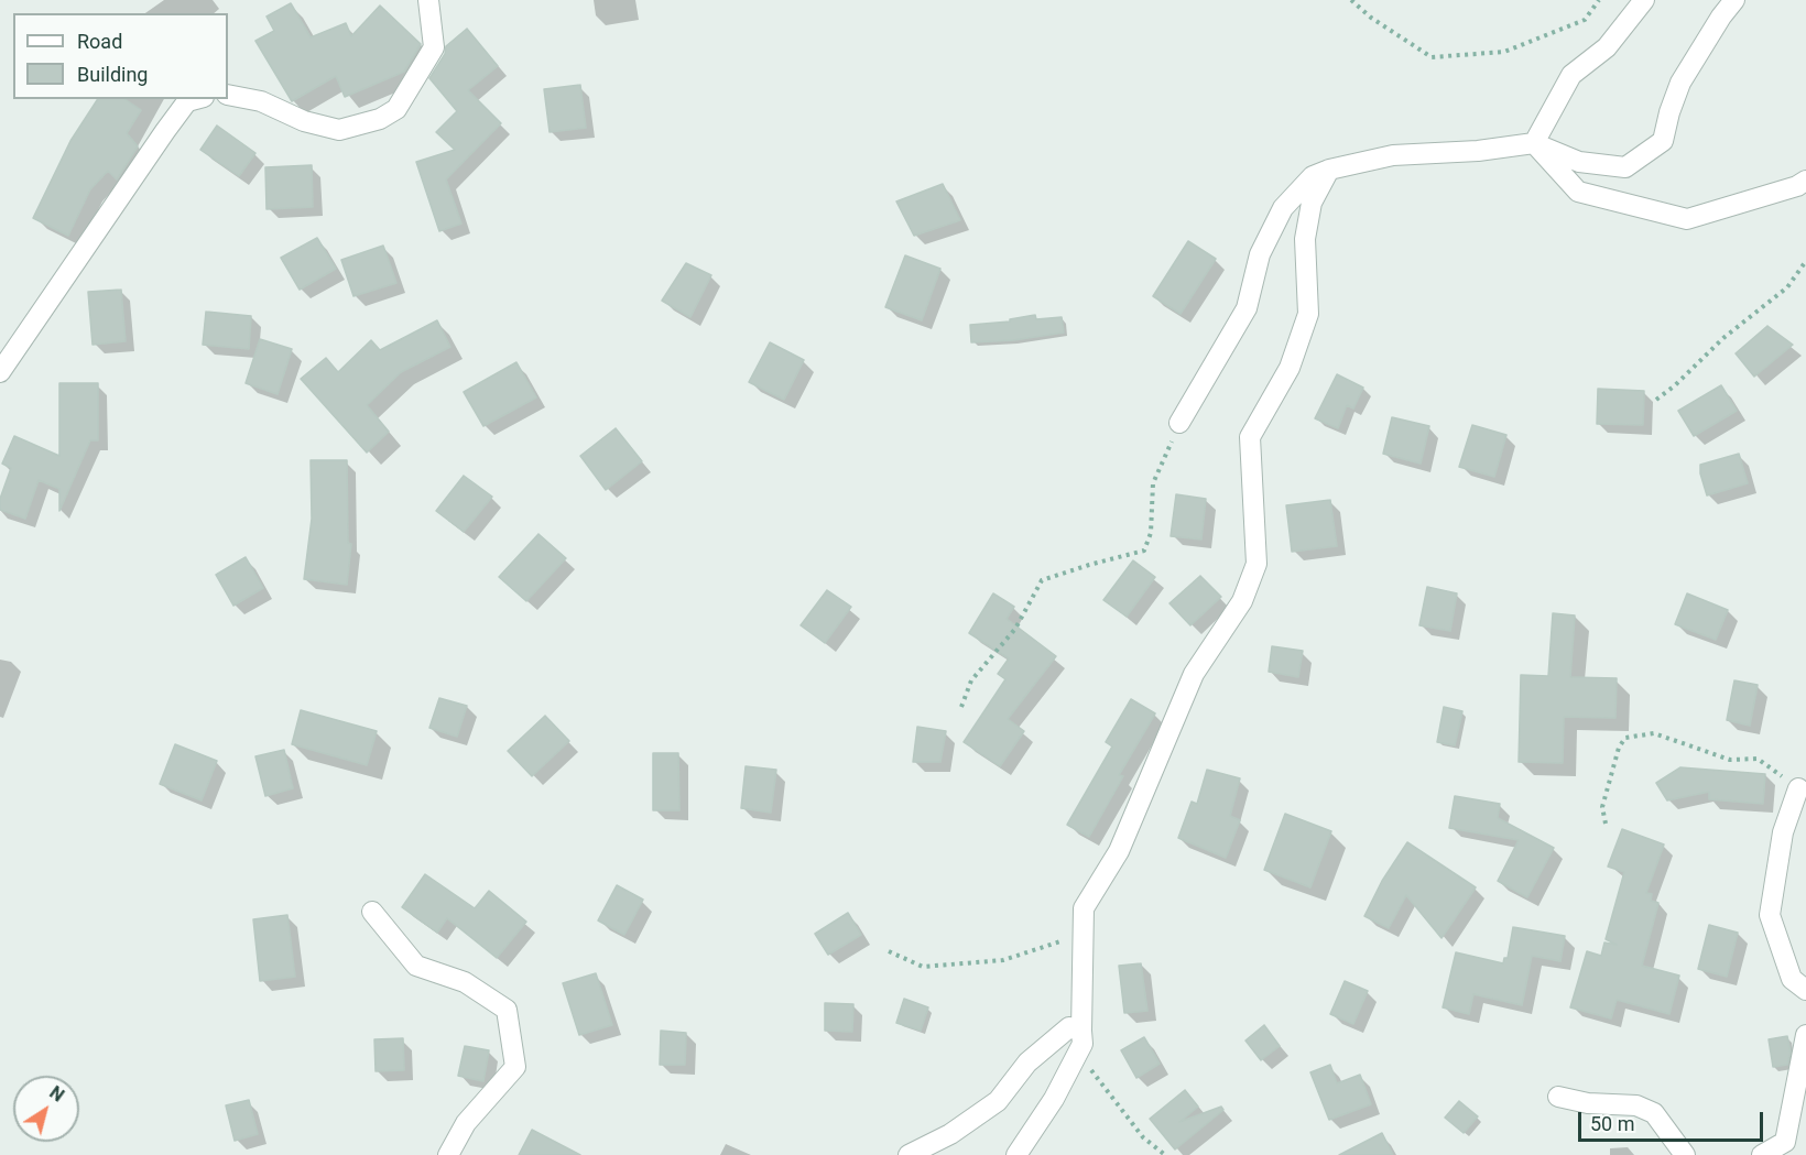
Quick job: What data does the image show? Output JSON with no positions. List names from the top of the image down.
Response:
{
  "legend": ["Road", "Building"],
  "scale_bar": "50 m",
  "north": "top right"
}
